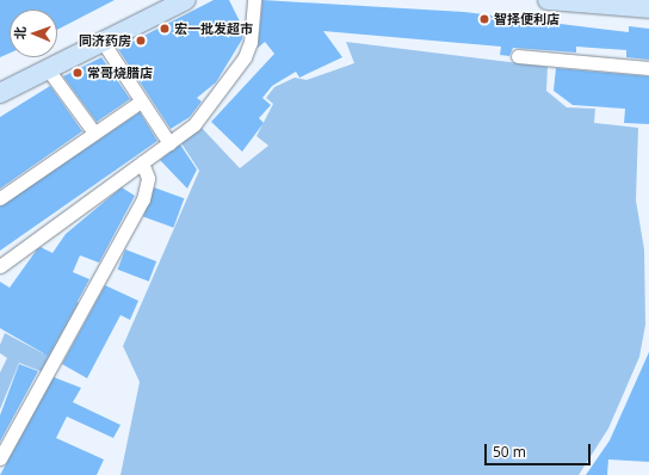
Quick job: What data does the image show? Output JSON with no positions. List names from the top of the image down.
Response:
{
  "places": [
    "智择便利店",
    "宏一批发超市",
    "同济药房",
    "常哥烧腊店"
  ],
  "scale_bar": "50 m",
  "north": "left"
}
